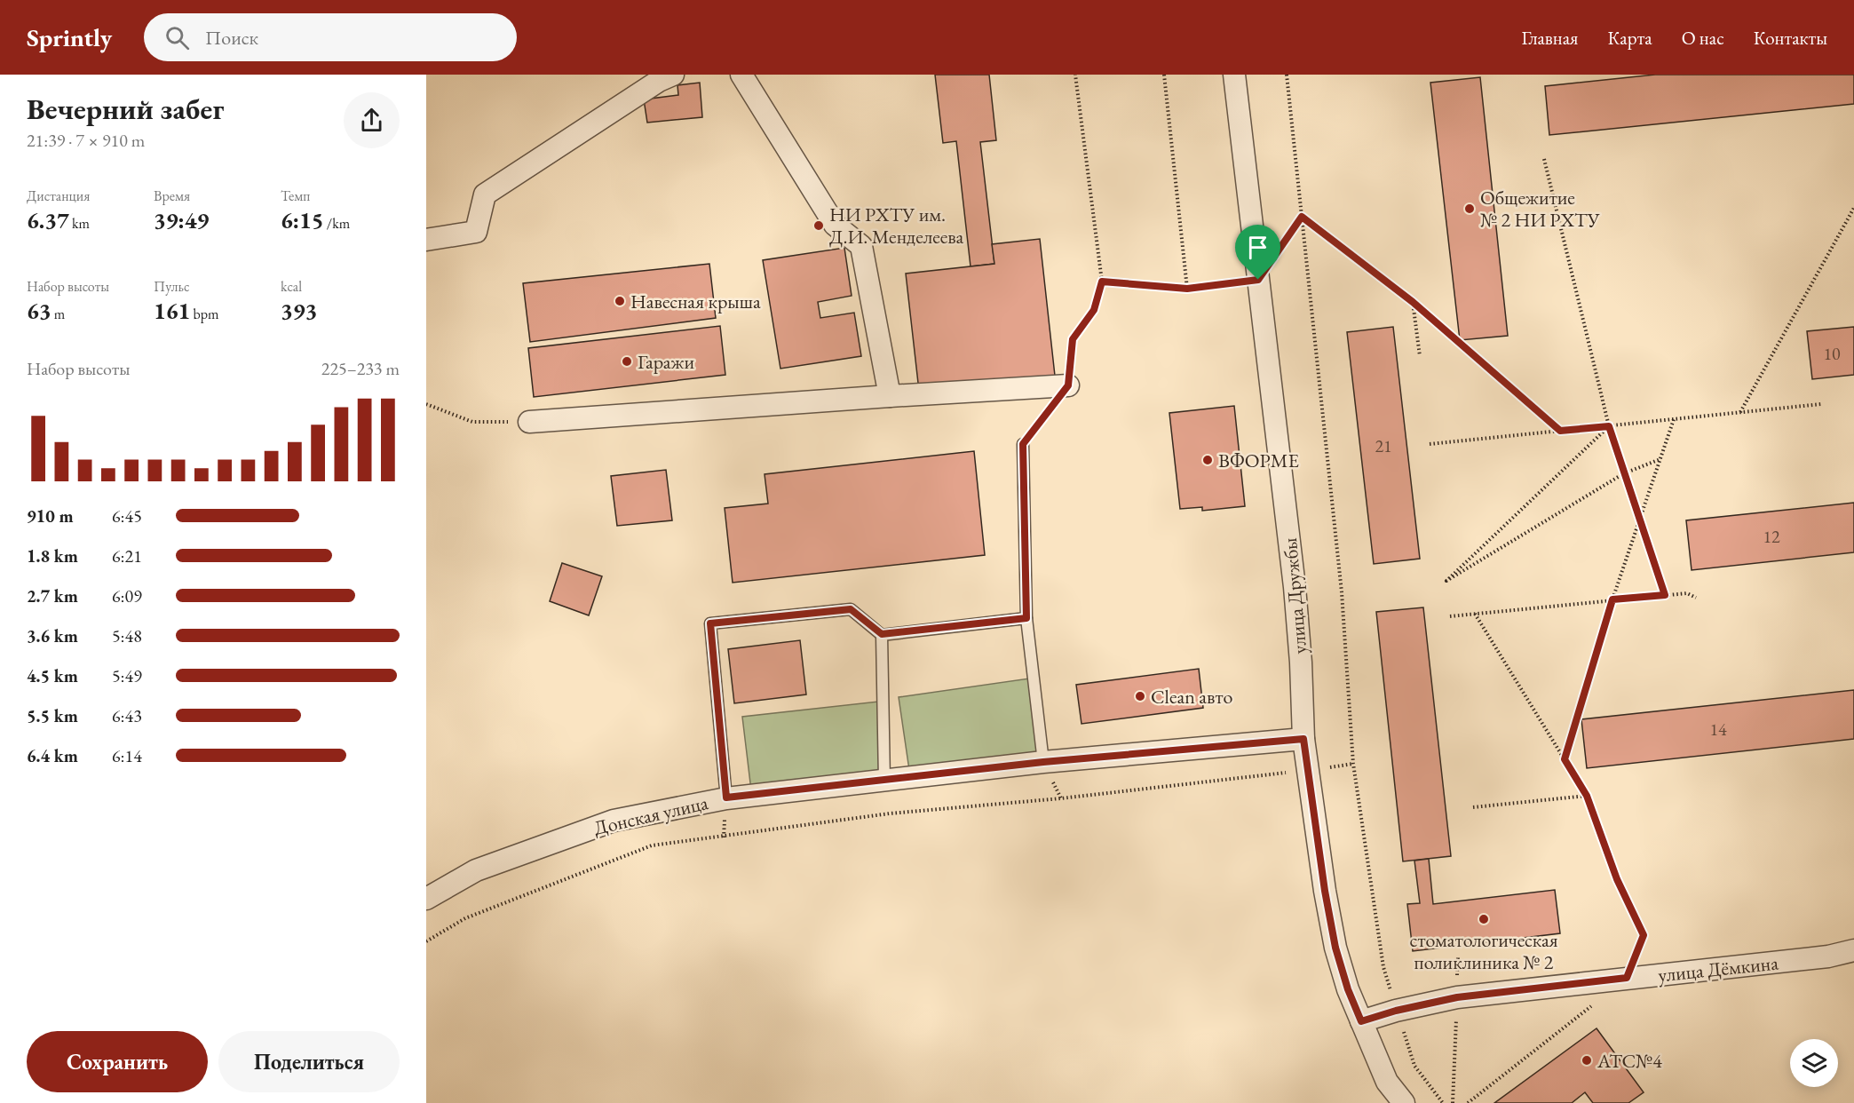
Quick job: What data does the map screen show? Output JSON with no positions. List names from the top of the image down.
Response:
{
  "streets": {
    "street": ["улица Дружбы", "Донская улица", "улица Дёмкина"]
  },
  "crossings": [
    ["улица Дружбы", "Донская улица"],
    ["улица Дружбы", "улица Дёмкина"]
  ],
  "places": [
    "Общежитие № 2 НИ РХТУ",
    "НИ РХТУ им. Д.И. Менделеева",
    "Навесная крыша",
    "Гаражи",
    "ВФОРМЕ",
    "Сlean авто",
    "стоматологическая поликлиника № 2",
    "АТС№4"
  ],
  "house_numbers": [
    "10",
    "21",
    "12",
    "14"
  ],
  "page": {
    "header": "Sprintly",
    "search": "Поиск",
    "nav": [
      "Главная",
      "Карта",
      "О нас",
      "Контакты"
    ],
    "heading": ["Вечерний забег", "21:39 · 7 × 910 m"],
    "stats": [
      ["Дистанция", "6.37 km"],
      ["Время", "39:49"],
      ["Темп", "6:15 /km"],
      ["Набор высоты", "63 m"],
      ["Пульс", "161 bpm"],
      ["kcal", "393"]
    ],
    "chart": ["Набор высоты", "225–233 m"],
    "list": [
      {
        "name": "910 m",
        "note": "6:45"
      },
      {
        "name": "1.8 km",
        "note": "6:21"
      },
      {
        "name": "2.7 km",
        "note": "6:09"
      },
      {
        "name": "3.6 km",
        "note": "5:48"
      },
      {
        "name": "4.5 km",
        "note": "5:49"
      },
      {
        "name": "5.5 km",
        "note": "6:43"
      },
      {
        "name": "6.4 km",
        "note": "6:14"
      }
    ],
    "buttons": ["Сохранить", "Поделиться"]
  }
}
